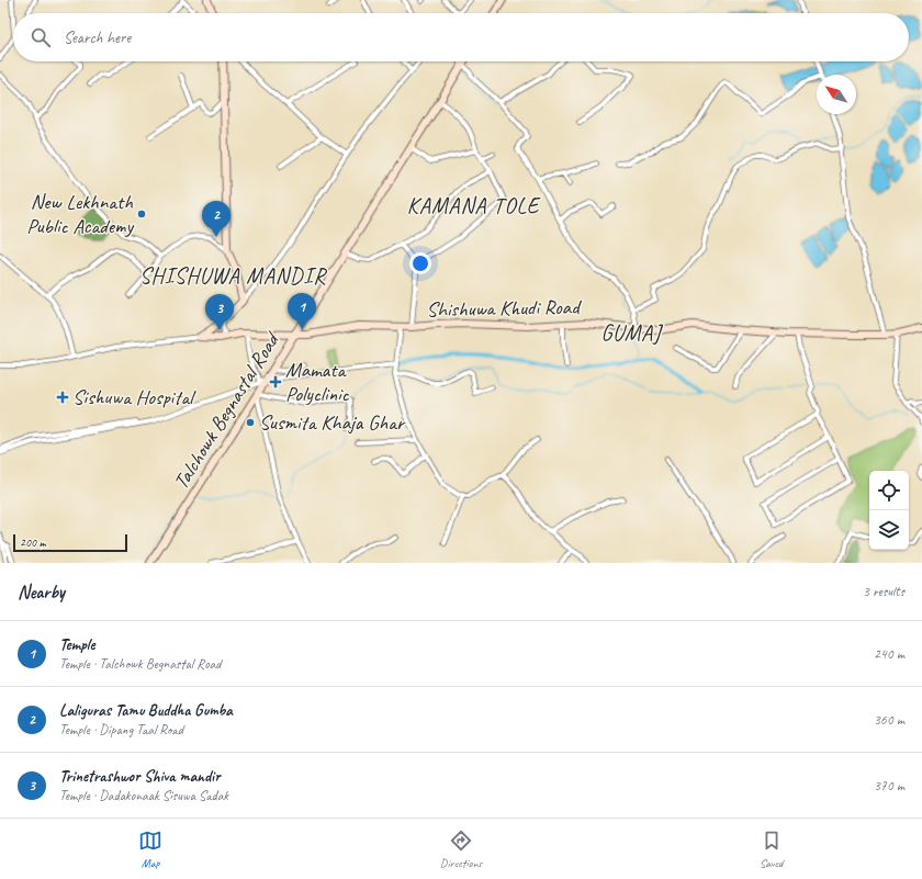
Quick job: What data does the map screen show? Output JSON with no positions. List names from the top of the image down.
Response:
{
  "streets": {
    "main road": ["Shishuwa Khudi Road", "Talchowk Begnastal Road"]
  },
  "crossings": [
    ["Shishuwa Khudi Road", "Talchowk Begnastal Road"]
  ],
  "districts": ["KAMANA TOLE", "SHISHUWA MANDIR", "GUMAJ"],
  "places": {
    "other": ["New Lekhnath Public Academy", "Susmita Khaja Ghar"],
    "health": ["Mamata Polyclinic", "Sishuwa Hospital"]
  },
  "scale_bar": "200 m",
  "north": "top left",
  "page": {
    "search": "Search here",
    "pins": ["2", "1", "3"],
    "scale": "200 m",
    "heading": ["Nearby", "3 results"],
    "list": [
      {
        "mark": "1",
        "name": "Temple",
        "note": "Temple · Talchowk Begnastal Road",
        "value": "240 m"
      },
      {
        "mark": "2",
        "name": "Laliguras Tamu Buddha Gumba",
        "note": "Temple · Dipang Taal Road",
        "value": "360 m"
      },
      {
        "mark": "3",
        "name": "Trinetrashwor Shiva mandir",
        "note": "Temple · Dadakonaak Sisuwa Sadak",
        "value": "370 m"
      }
    ],
    "nav": ["Map", "Directions", "Saved"]
  }
}
